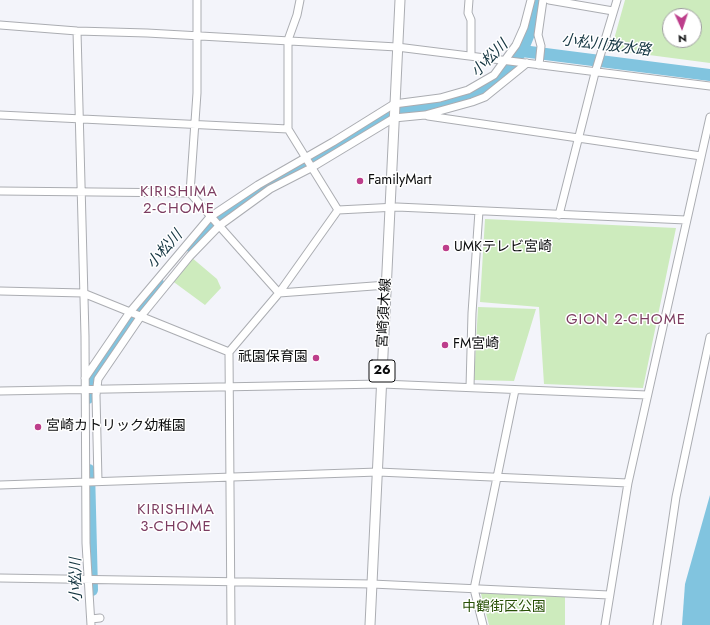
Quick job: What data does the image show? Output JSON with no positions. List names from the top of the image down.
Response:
{
  "streets": {
    "main road": ["宮崎須木線", "26"]
  },
  "districts": ["KIRISHIMA 2-CHOME", "GION 2-CHOME", "KIRISHIMA 3-CHOME"],
  "water": ["小松川放水路", "小松川"],
  "parks": ["中鶴街区公園"],
  "places": [
    "FamilyMart",
    "UMKテレビ宮崎",
    "FM宮崎",
    "祇園保育園",
    "宮崎カトリック幼稚園"
  ],
  "north": "bottom"
}
